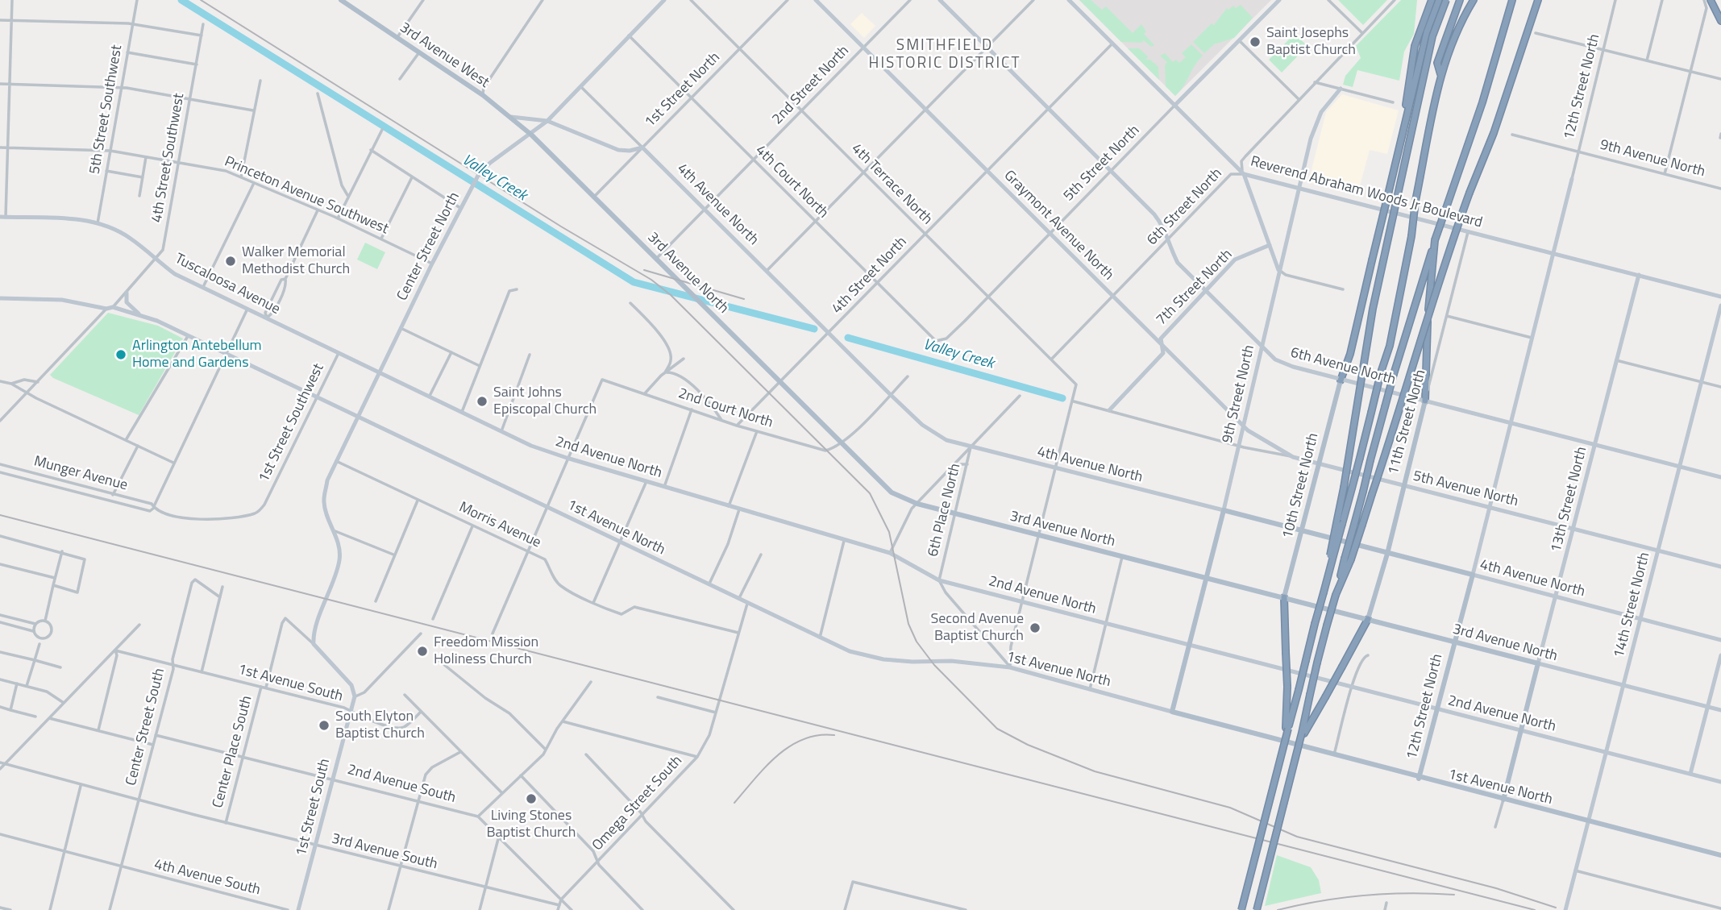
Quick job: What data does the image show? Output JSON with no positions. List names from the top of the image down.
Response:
{
  "streets": {
    "main road": [
      "3rd Avenue West",
      "12th Street North",
      "4th Avenue North",
      "3rd Avenue North",
      "9th Street North",
      "11th Street North",
      "10th Street North",
      "13th Street North",
      "1st Avenue North"
    ],
    "street": [
      "2nd Street North",
      "1st Street North",
      "5th Street Southwest",
      "4th Street Southwest",
      "9th Avenue North",
      "5th Street North",
      "4th Court North",
      "4th Terrace North",
      "Reverend Abraham Woods Jr Boulevard",
      "Princeton Avenue Southwest",
      "6th Street North",
      "Graymont Avenue North",
      "Center Street North",
      "4th Street North",
      "Tuscaloosa Avenue",
      "7th Street North",
      "6th Avenue North",
      "2nd Court North",
      "1st Street Southwest",
      "2nd Avenue North",
      "Munger Avenue",
      "5th Avenue North",
      "6th Place North",
      "Morris Avenue",
      "14th Street North",
      "1st Avenue South",
      "Center Street South",
      "Center Place South",
      "2nd Avenue South",
      "Omega Street South",
      "1st Street South",
      "3rd Avenue South",
      "4th Avenue South"
    ]
  },
  "crossings": [
    ["3rd Avenue West", "Center Street North"],
    ["3rd Avenue West", "3rd Avenue North"],
    ["2nd Street North", "4th Court North"],
    ["2nd Street North", "4th Terrace North"],
    ["2nd Street North", "4th Avenue North"],
    ["2nd Street North", "Graymont Avenue North"],
    ["2nd Street North", "3rd Avenue North"],
    ["12th Street North", "9th Avenue North"],
    ["12th Street North", "4th Avenue North"],
    ["12th Street North", "3rd Avenue North"],
    ["12th Street North", "2nd Avenue North"],
    ["12th Street North", "1st Avenue North"],
    ["1st Street North", "4th Court North"],
    ["1st Street North", "4th Terrace North"],
    ["1st Street North", "4th Avenue North"],
    ["1st Street North", "3rd Avenue North"],
    ["5th Street Southwest", "Princeton Avenue Southwest"],
    ["5th Street Southwest", "Tuscaloosa Avenue"],
    ["4th Street Southwest", "Princeton Avenue Southwest"],
    ["4th Street Southwest", "Tuscaloosa Avenue"],
    ["4th Street Southwest", "1st Avenue North"],
    ["5th Street North", "4th Court North"],
    ["5th Street North", "4th Terrace North"],
    ["5th Street North", "Reverend Abraham Woods Jr Boulevard"],
    ["5th Street North", "Graymont Avenue North"],
    ["5th Street North", "6th Avenue North"],
    ["4th Court North", "Center Street North"],
    ["4th Court North", "4th Street North"],
    ["4th Terrace North", "6th Street North"],
    ["4th Terrace North", "4th Street North"],
    ["4th Terrace North", "5th Avenue North"],
    ["Reverend Abraham Woods Jr Boulevard", "6th Street North"],
    ["Reverend Abraham Woods Jr Boulevard", "4th Street North"],
    ["Reverend Abraham Woods Jr Boulevard", "9th Street North"],
    ["Reverend Abraham Woods Jr Boulevard", "11th Street North"],
    ["Reverend Abraham Woods Jr Boulevard", "13th Street North"],
    ["Princeton Avenue Southwest", "Center Street North"],
    ["4th Avenue North", "Center Street North"],
    ["4th Avenue North", "4th Street North"],
    ["4th Avenue North", "9th Street North"],
    ["4th Avenue North", "11th Street North"],
    ["4th Avenue North", "10th Street North"],
    ["4th Avenue North", "13th Street North"],
    ["4th Avenue North", "6th Place North"],
    ["4th Avenue North", "14th Street North"],
    ["6th Street North", "Graymont Avenue North"],
    ["6th Street North", "6th Avenue North"],
    ["Graymont Avenue North", "4th Street North"],
    ["Graymont Avenue North", "7th Street North"],
    ["Graymont Avenue North", "9th Street North"],
    ["Graymont Avenue North", "5th Avenue North"],
    ["Center Street North", "3rd Avenue North"],
    ["Center Street North", "Tuscaloosa Avenue"],
    ["Center Street North", "2nd Avenue North"],
    ["Center Street North", "Morris Avenue"],
    ["Center Street North", "1st Avenue North"],
    ["Center Street North", "Center Place South"],
    ["3rd Avenue North", "4th Street North"],
    ["3rd Avenue North", "9th Street North"],
    ["3rd Avenue North", "2nd Court North"],
    ["3rd Avenue North", "11th Street North"],
    ["3rd Avenue North", "10th Street North"],
    ["3rd Avenue North", "13th Street North"],
    ["3rd Avenue North", "6th Place North"],
    ["3rd Avenue North", "14th Street North"],
    ["4th Street North", "6th Avenue North"],
    ["4th Street North", "2nd Court North"],
    ["Tuscaloosa Avenue", "1st Street Southwest"],
    ["Tuscaloosa Avenue", "2nd Avenue North"],
    ["7th Street North", "6th Avenue North"],
    ["7th Street North", "5th Avenue North"],
    ["6th Avenue North", "9th Street North"],
    ["6th Avenue North", "11th Street North"],
    ["6th Avenue North", "10th Street North"],
    ["6th Avenue North", "13th Street North"],
    ["6th Avenue North", "14th Street North"],
    ["9th Street North", "2nd Avenue North"],
    ["9th Street North", "5th Avenue North"],
    ["9th Street North", "1st Avenue North"],
    ["2nd Court North", "2nd Avenue North"],
    ["11th Street North", "5th Avenue North"],
    ["1st Street Southwest", "Munger Avenue"],
    ["1st Street Southwest", "1st Avenue North"],
    ["2nd Avenue North", "13th Street North"],
    ["2nd Avenue North", "6th Place North"],
    ["2nd Avenue North", "14th Street North"],
    ["10th Street North", "5th Avenue North"],
    ["5th Avenue North", "13th Street North"],
    ["5th Avenue North", "14th Street North"],
    ["13th Street North", "1st Avenue North"],
    ["Morris Avenue", "Omega Street South"],
    ["1st Avenue North", "14th Street North"],
    ["1st Avenue North", "Omega Street South"],
    ["1st Avenue South", "Center Street South"],
    ["1st Avenue South", "Center Place South"],
    ["1st Avenue South", "1st Street South"],
    ["Center Street South", "2nd Avenue South"],
    ["Center Street South", "3rd Avenue South"],
    ["Center Street South", "4th Avenue South"],
    ["Center Place South", "2nd Avenue South"],
    ["Center Place South", "3rd Avenue South"],
    ["2nd Avenue South", "Omega Street South"],
    ["2nd Avenue South", "1st Street South"],
    ["Omega Street South", "3rd Avenue South"],
    ["1st Street South", "3rd Avenue South"]
  ],
  "districts": ["SMITHFIELD HISTORIC DISTRICT"],
  "water": ["Valley Creek"],
  "places": [
    "Saint Josephs Baptist Church",
    "Walker Memorial Methodist Church",
    "Arlington Antebellum Home and Gardens",
    "Saint Johns Episcopal Church",
    "Second Avenue Baptist Church",
    "Freedom Mission Holiness Church",
    "South Elyton Baptist Church",
    "Living Stones Baptist Church"
  ]
}
